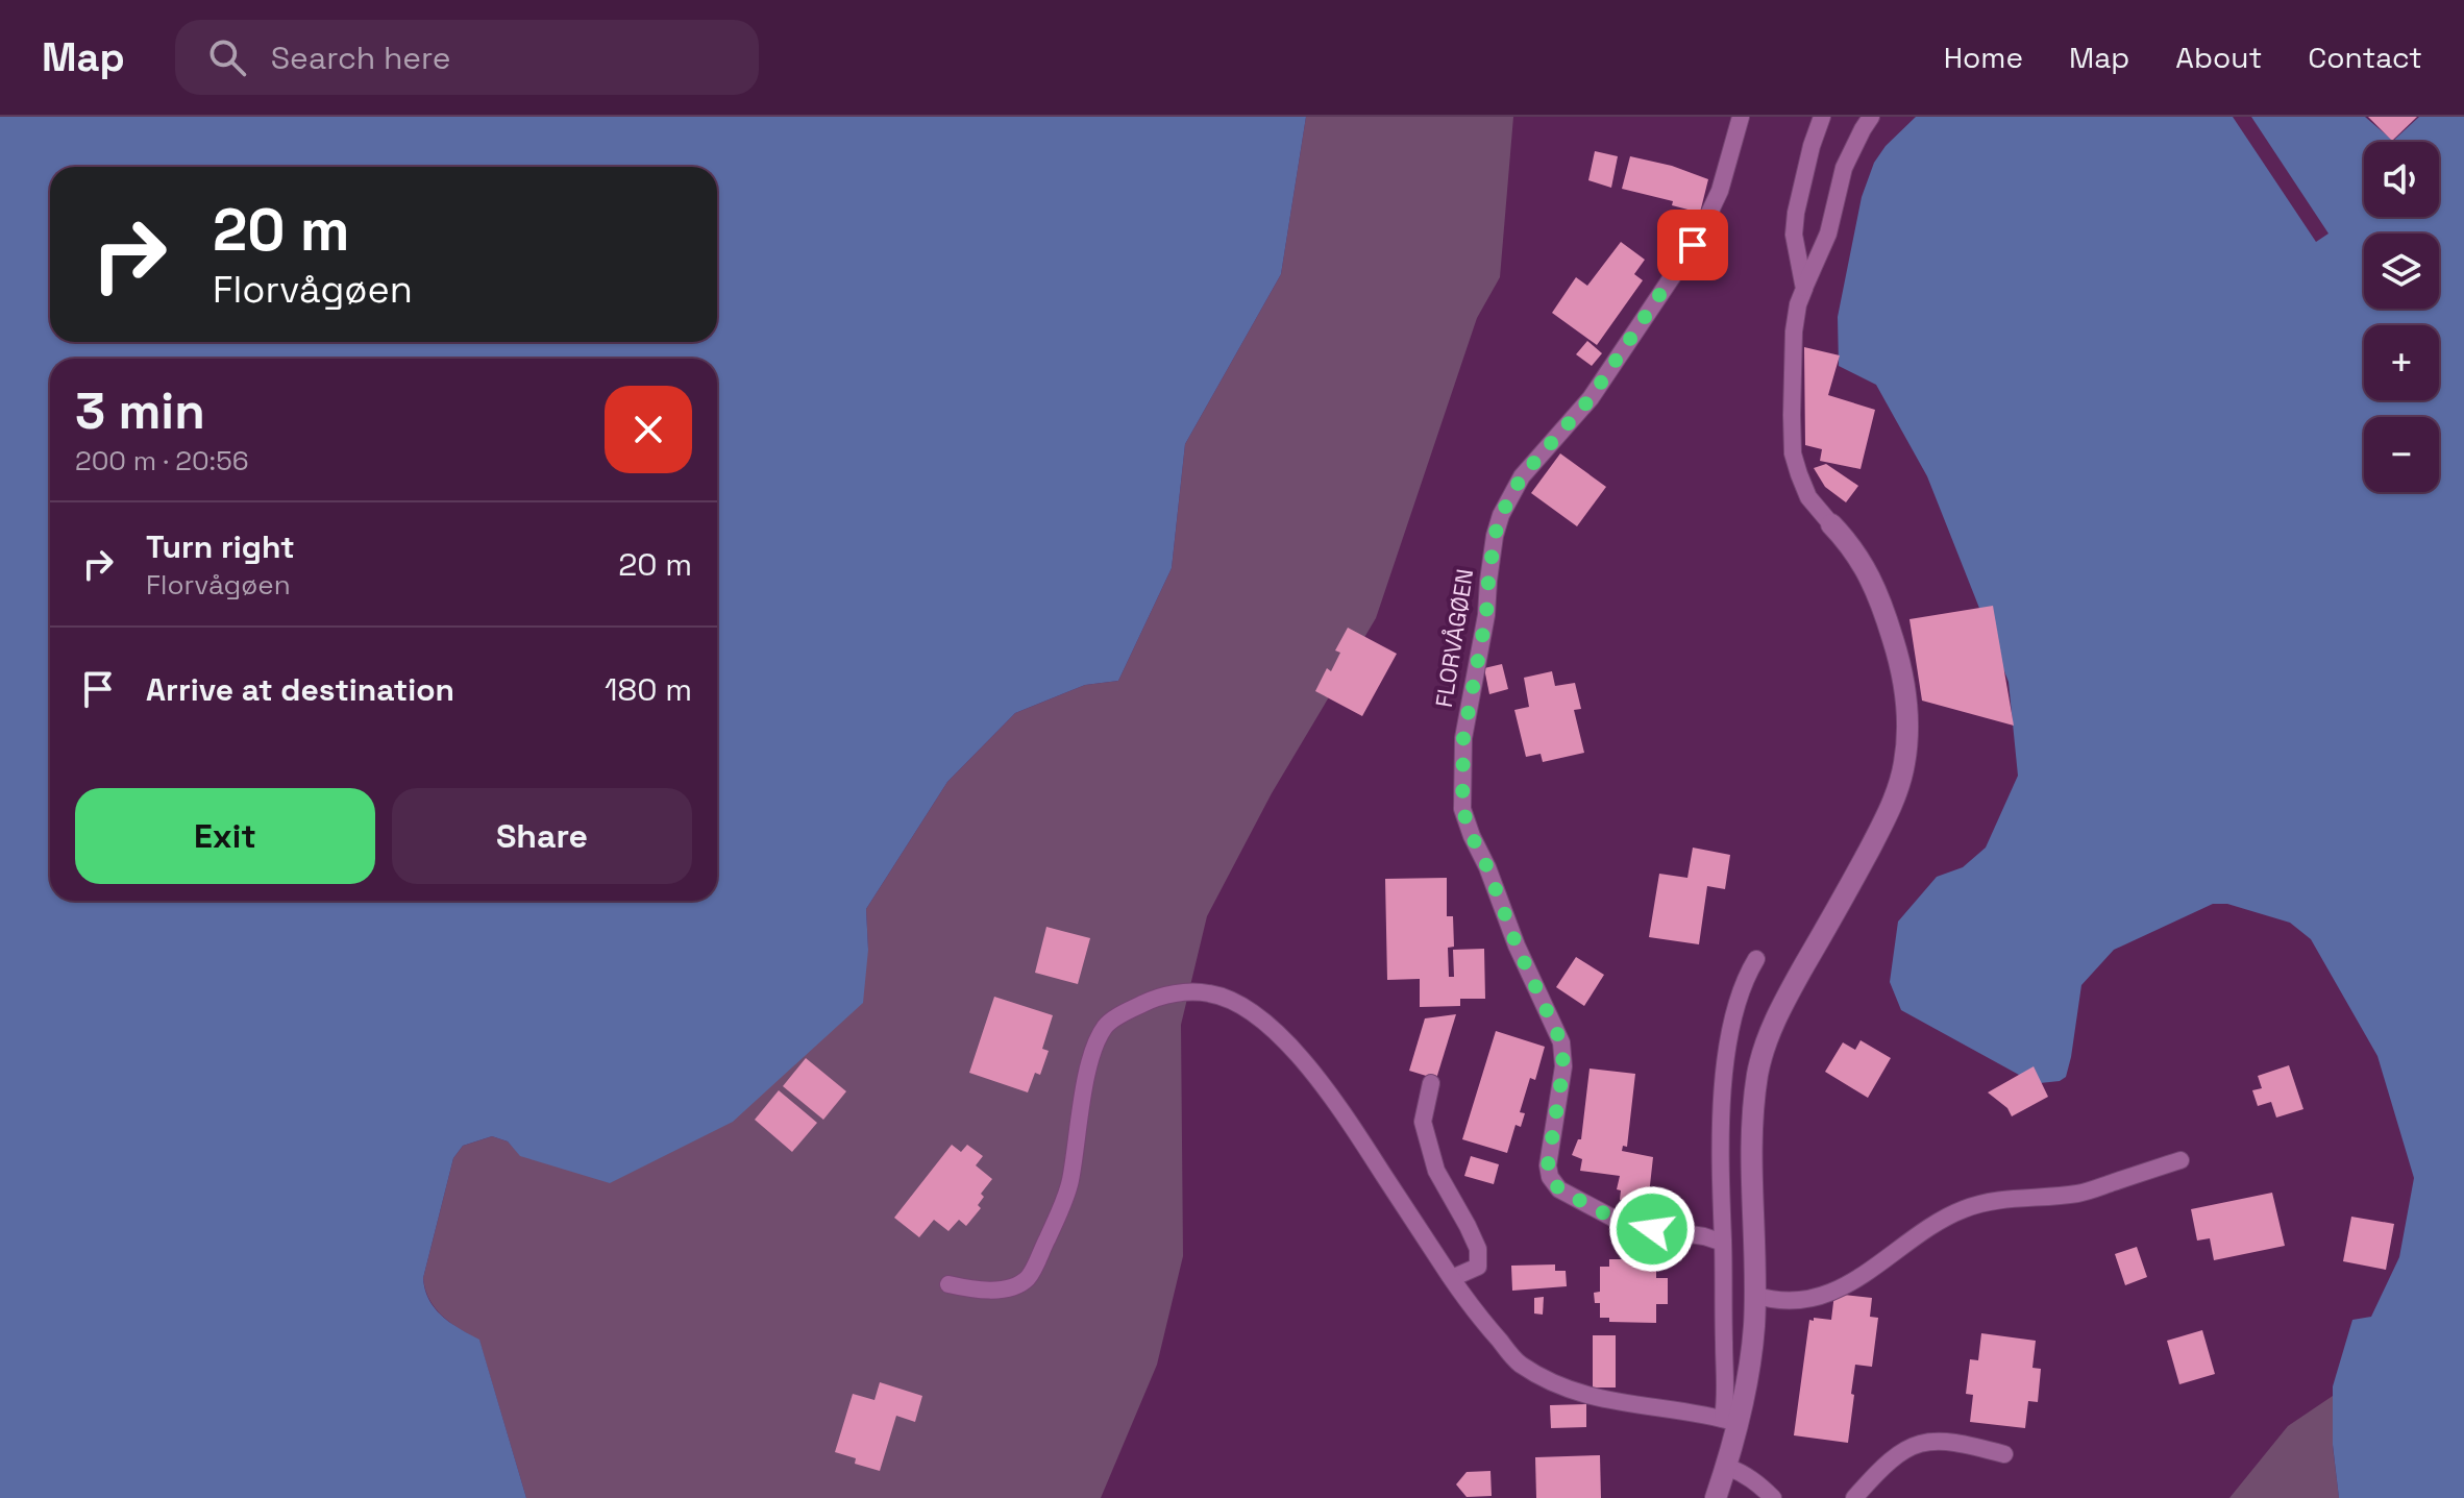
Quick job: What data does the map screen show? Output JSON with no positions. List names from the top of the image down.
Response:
{
  "streets": {
    "lane": ["FLORVÅGØEN"]
  },
  "page": {
    "header": "Map",
    "search": "Search here",
    "nav": [
      "Home",
      "Map",
      "About",
      "Contact"
    ],
    "map_buttons": ["+", "−"],
    "turn": ["20 m", "Florvågøen"],
    "heading": ["3 min", "200 m · 20:56"],
    "list": [
      {
        "name": "Turn right",
        "note": "Florvågøen",
        "value": "20 m"
      },
      {
        "name": "Arrive at destination",
        "value": "180 m"
      }
    ],
    "buttons": ["Exit", "Share"]
  }
}
